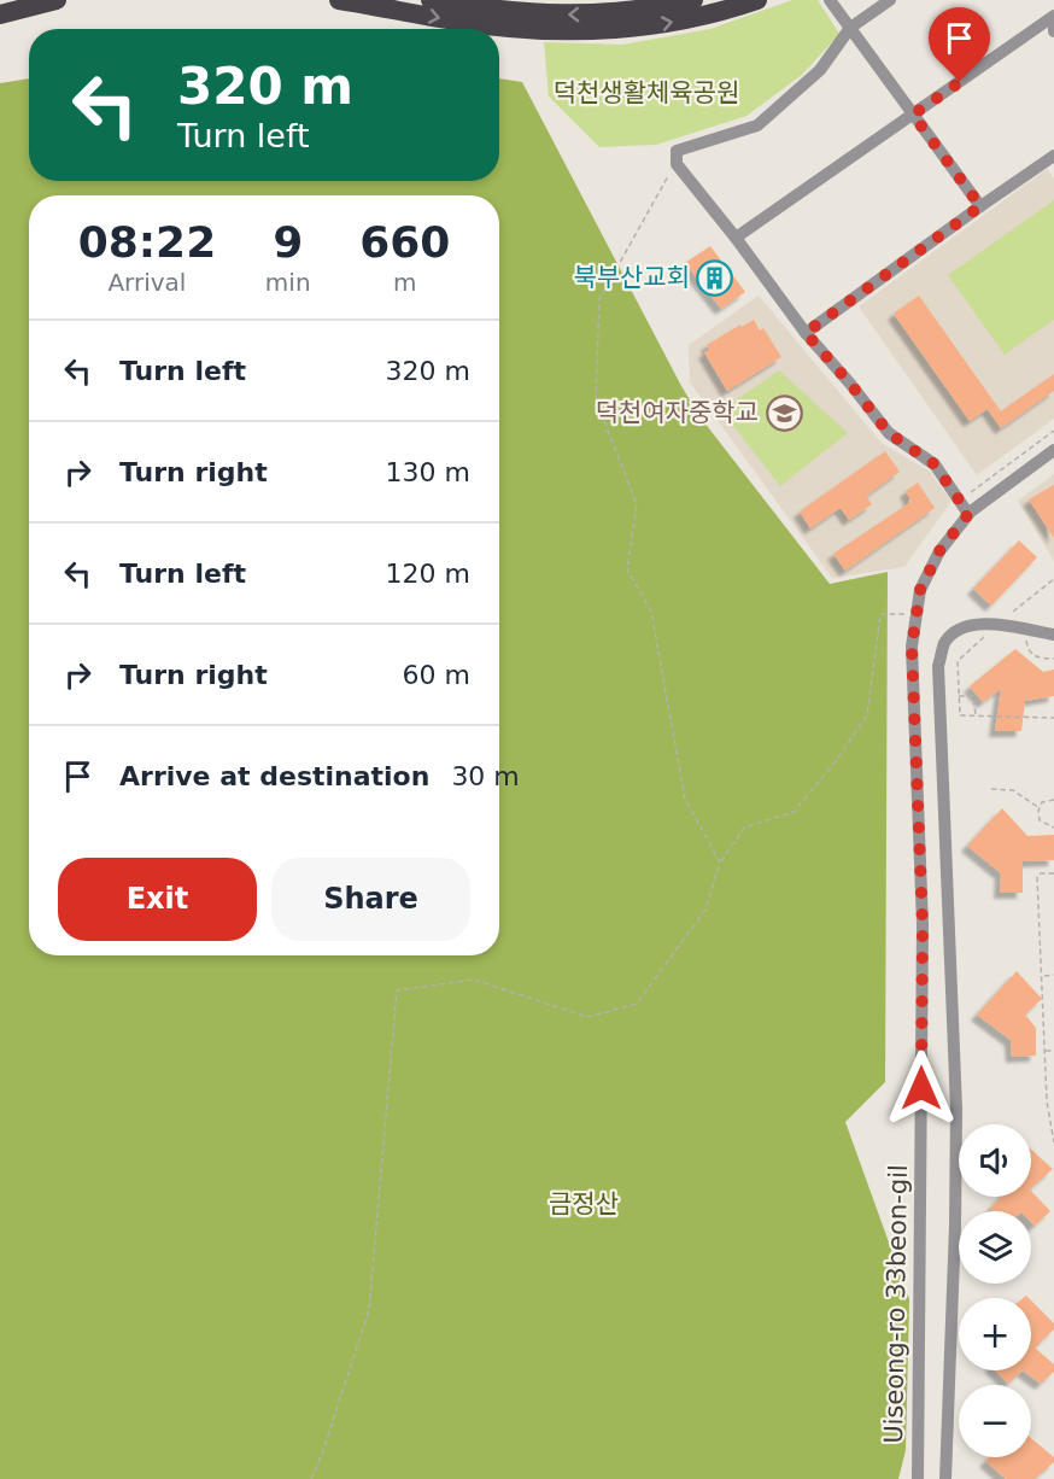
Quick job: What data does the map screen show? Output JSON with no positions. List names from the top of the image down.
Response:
{
  "streets": {
    "street": ["Uiseong-ro 33beon-gil"]
  },
  "parks": ["덕천생활체육공원", "금정산"],
  "places": {
    "building": ["북부산교회"],
    "school or university": ["덕천여자중학교"]
  },
  "page": {
    "turn": ["320 m", "Turn left"],
    "eta": [
      "08:22",
      "Arrival",
      "9",
      "min",
      "660",
      "m"
    ],
    "list": [
      {
        "name": "Turn left",
        "value": "320 m"
      },
      {
        "name": "Turn right",
        "value": "130 m"
      },
      {
        "name": "Turn left",
        "value": "120 m"
      },
      {
        "name": "Turn right",
        "value": "60 m"
      },
      {
        "name": "Arrive at destination",
        "value": "30 m"
      }
    ],
    "buttons": ["Exit", "Share"],
    "map_buttons": ["+", "−"]
  }
}
